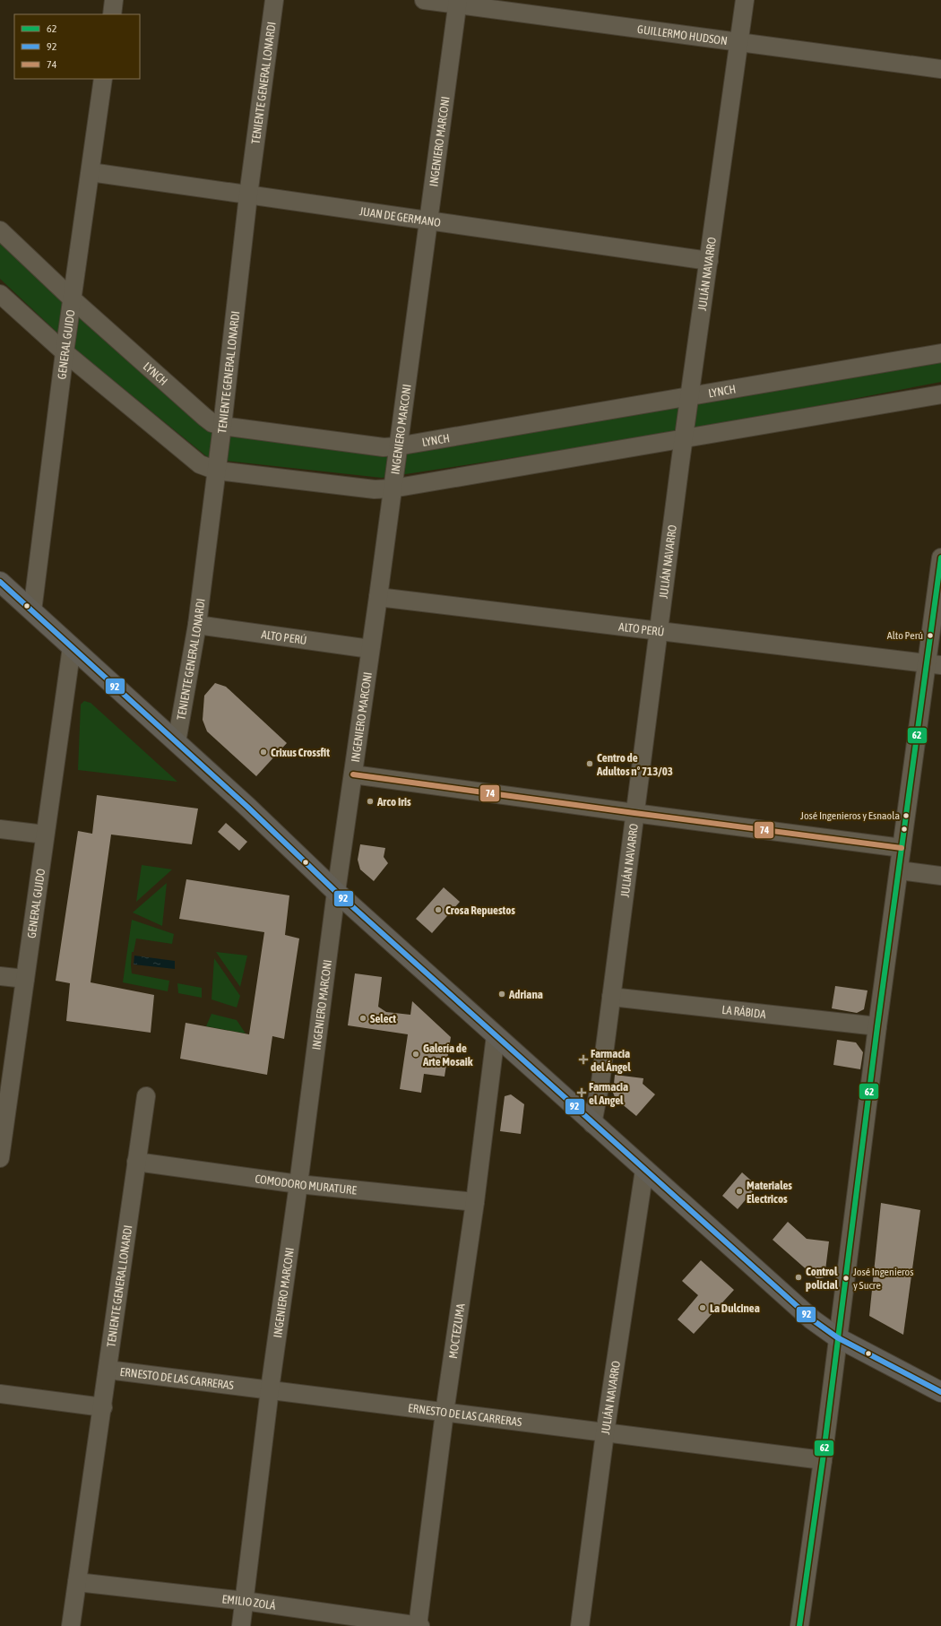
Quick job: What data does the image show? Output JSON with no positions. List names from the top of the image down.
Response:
{
  "streets": {
    "street": [
      "GUILLERMO HUDSON",
      "TENIENTE GENERAL LONARDI",
      "INGENIERO MARCONI",
      "JUAN DE GERMANO",
      "JULIÁN NAVARRO",
      "GENERAL GUIDO",
      "LYNCH",
      "ALTO PERÚ",
      "LA RÁBIDA",
      "COMODORO MURATURE",
      "MOCTEZUMA",
      "ERNESTO DE LAS CARRERAS",
      "EMILIO ZOLÁ"
    ]
  },
  "crossings": [
    ["GUILLERMO HUDSON", "INGENIERO MARCONI"],
    ["GUILLERMO HUDSON", "JULIÁN NAVARRO"],
    ["TENIENTE GENERAL LONARDI", "JUAN DE GERMANO"],
    ["TENIENTE GENERAL LONARDI", "LYNCH"],
    ["TENIENTE GENERAL LONARDI", "ALTO PERÚ"],
    ["TENIENTE GENERAL LONARDI", "COMODORO MURATURE"],
    ["TENIENTE GENERAL LONARDI", "ERNESTO DE LAS CARRERAS"],
    ["TENIENTE GENERAL LONARDI", "EMILIO ZOLÁ"],
    ["INGENIERO MARCONI", "JUAN DE GERMANO"],
    ["INGENIERO MARCONI", "LYNCH"],
    ["INGENIERO MARCONI", "ALTO PERÚ"],
    ["INGENIERO MARCONI", "COMODORO MURATURE"],
    ["INGENIERO MARCONI", "ERNESTO DE LAS CARRERAS"],
    ["INGENIERO MARCONI", "EMILIO ZOLÁ"],
    ["JUAN DE GERMANO", "JULIÁN NAVARRO"],
    ["JUAN DE GERMANO", "GENERAL GUIDO"],
    ["JULIÁN NAVARRO", "LYNCH"],
    ["JULIÁN NAVARRO", "ALTO PERÚ"],
    ["JULIÁN NAVARRO", "LA RÁBIDA"],
    ["JULIÁN NAVARRO", "ERNESTO DE LAS CARRERAS"],
    ["GENERAL GUIDO", "LYNCH"],
    ["COMODORO MURATURE", "MOCTEZUMA"],
    ["MOCTEZUMA", "ERNESTO DE LAS CARRERAS"],
    ["MOCTEZUMA", "EMILIO ZOLÁ"]
  ],
  "places": {
    "other": [
      "Alto Perú",
      "Crixus Crossfit",
      "Centro de Adultos nº 713/03",
      "Arco Iris",
      "José Ingenieros y Esnaola",
      "Crosa Repuestos",
      "Adriana",
      "Select",
      "Galería de Arte Mosaik",
      "Materiales Electricos",
      "Control policial",
      "José Ingenieros y Sucre",
      "La Dulcinea"
    ],
    "health": ["Farmacia del Ángel", "Farmacia el Angel"]
  },
  "lines": ["transit line 62", "transit line 92", "transit line 74"],
  "legend": ["62", "92", "74"]
}
